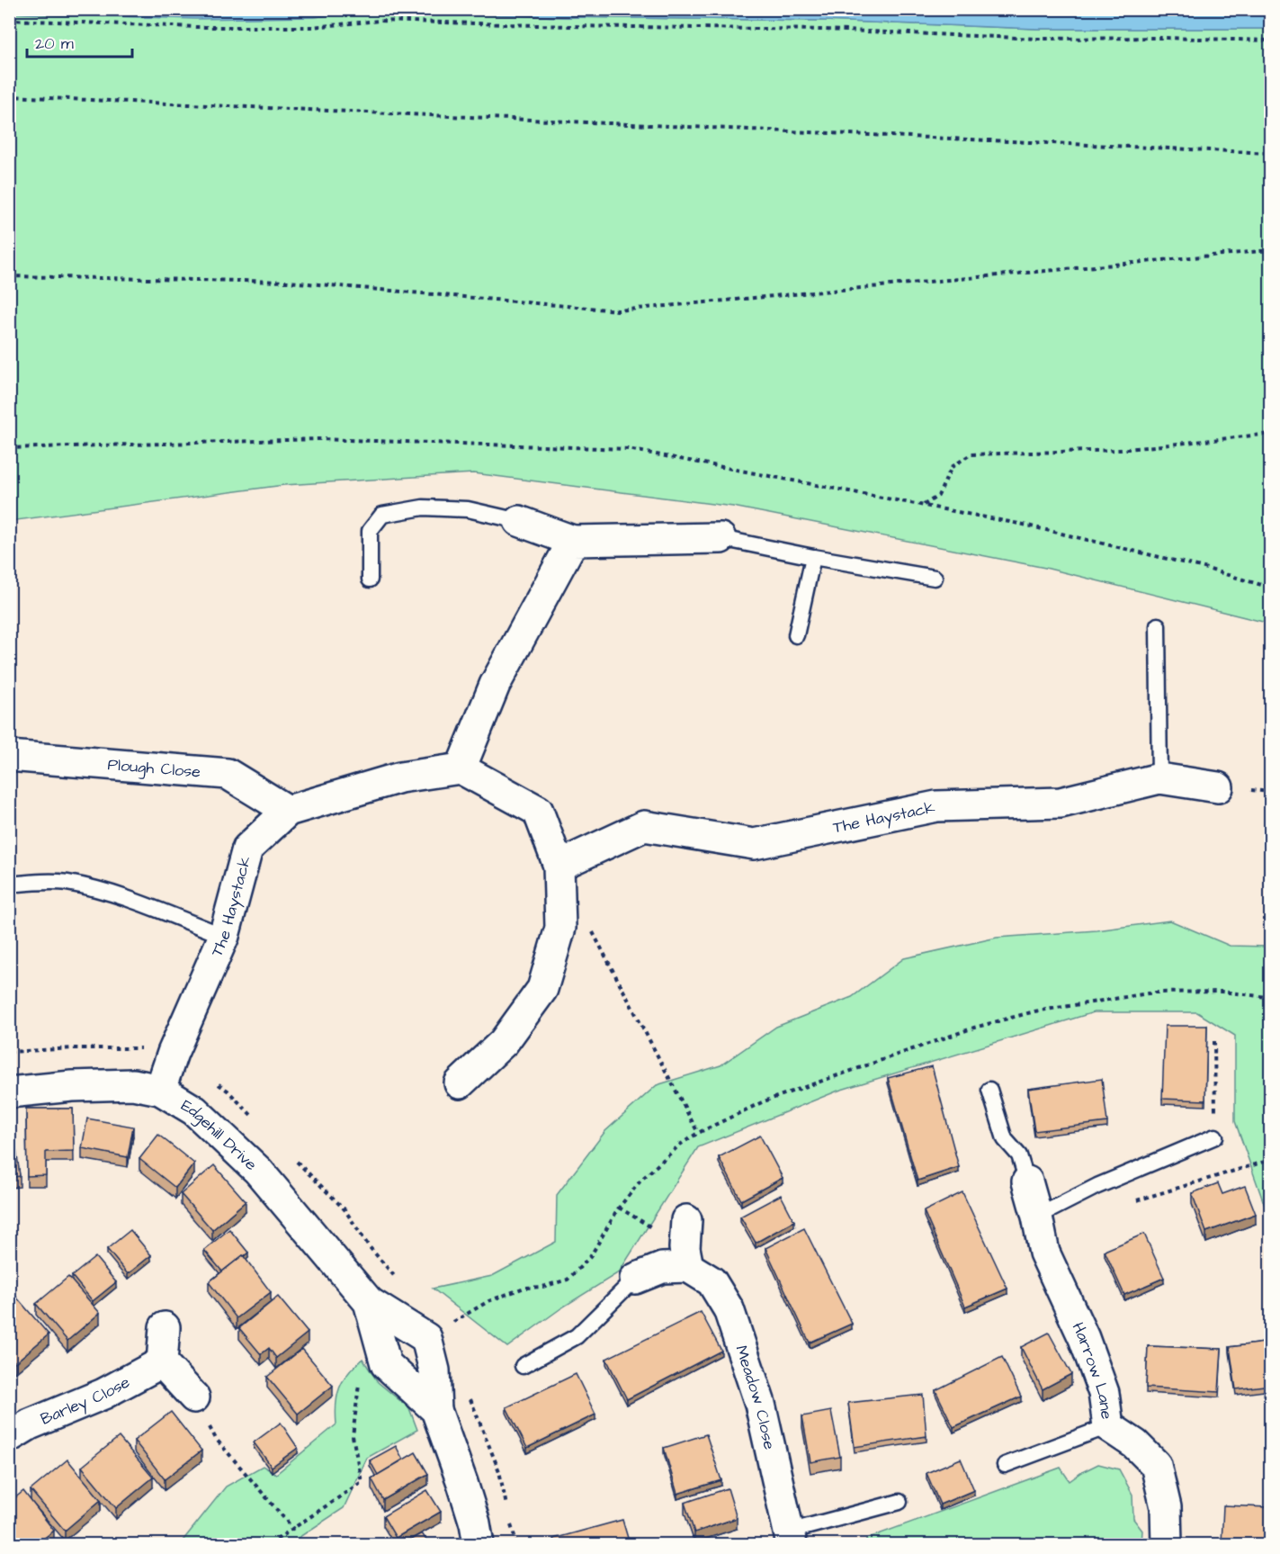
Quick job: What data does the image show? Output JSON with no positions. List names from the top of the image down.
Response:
{
  "streets": {
    "street": [
      "Plough Close",
      "The Haystack",
      "Edgehill Drive",
      "Harrow Lane",
      "Meadow Close",
      "Barley Close"
    ]
  },
  "crossings": [
    ["Plough Close", "The Haystack"],
    ["The Haystack", "Edgehill Drive"]
  ],
  "scale_bar": "20 m"
}
